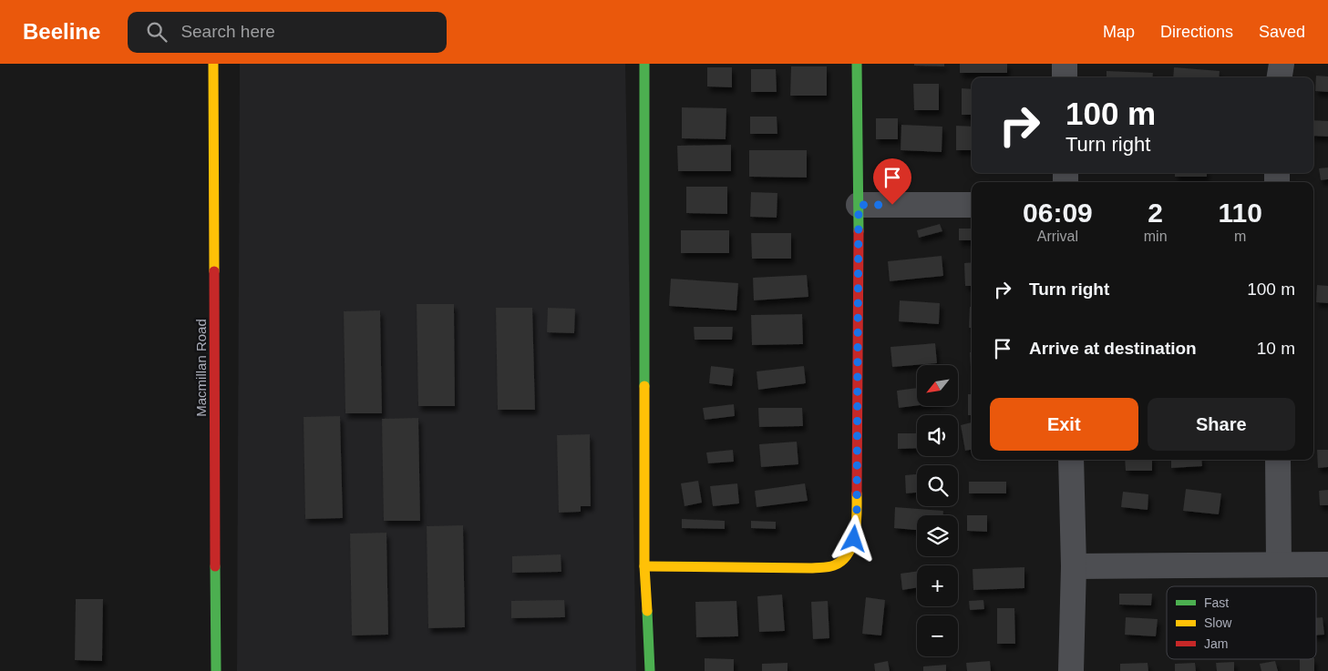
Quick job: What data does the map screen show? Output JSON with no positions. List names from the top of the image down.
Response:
{
  "streets": {
    "street": ["Macmillan Road"]
  },
  "legend": ["Fast", "Slow", "Jam"],
  "north": "bottom left",
  "page": {
    "header": "Beeline",
    "search": "Search here",
    "nav": ["Map", "Directions", "Saved"],
    "turn": ["100 m", "Turn right"],
    "eta": [
      "06:09",
      "Arrival",
      "2",
      "min",
      "110",
      "m"
    ],
    "list": [
      {
        "name": "Turn right",
        "value": "100 m"
      },
      {
        "name": "Arrive at destination",
        "value": "10 m"
      }
    ],
    "map_buttons": ["+", "−"],
    "buttons": ["Exit", "Share"]
  }
}
